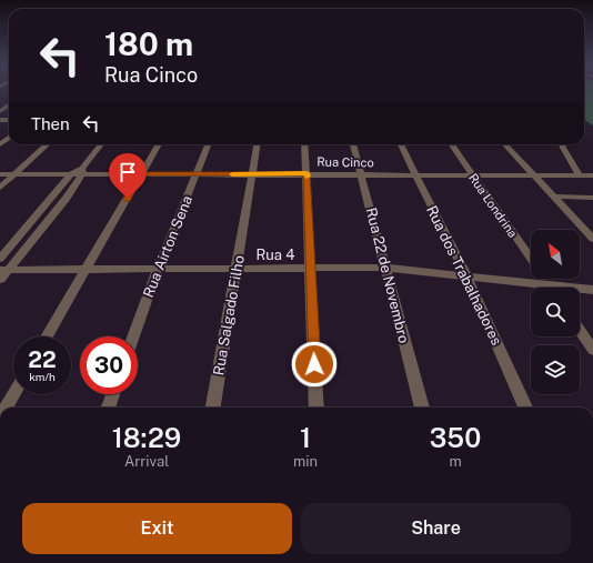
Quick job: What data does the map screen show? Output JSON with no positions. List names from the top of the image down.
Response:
{
  "streets": {
    "street": [
      "Rua Cinco",
      "Rua Londrina",
      "Rua Airton Sena",
      "Rua 4",
      "Rua 22 de Novembro",
      "Rua dos Trabalhadores",
      "Rua Salgado Filho"
    ]
  },
  "crossings": [
    ["Rua Cinco", "Rua Londrina"],
    ["Rua Cinco", "Rua Airton Sena"],
    ["Rua Cinco", "Rua 22 de Novembro"],
    ["Rua Cinco", "Rua dos Trabalhadores"],
    ["Rua Cinco", "Rua Salgado Filho"],
    ["Rua Airton Sena", "Rua 4"],
    ["Rua 4", "Rua 22 de Novembro"],
    ["Rua 4", "Rua dos Trabalhadores"],
    ["Rua 4", "Rua Salgado Filho"]
  ],
  "north": "top left",
  "page": {
    "turn": ["180 m", "Rua Cinco"],
    "then": "Then",
    "speed": "22 km/h",
    "limit": "30",
    "eta": [
      "18:29",
      "Arrival",
      "1",
      "min",
      "350",
      "m"
    ],
    "buttons": ["Exit", "Share"]
  }
}
